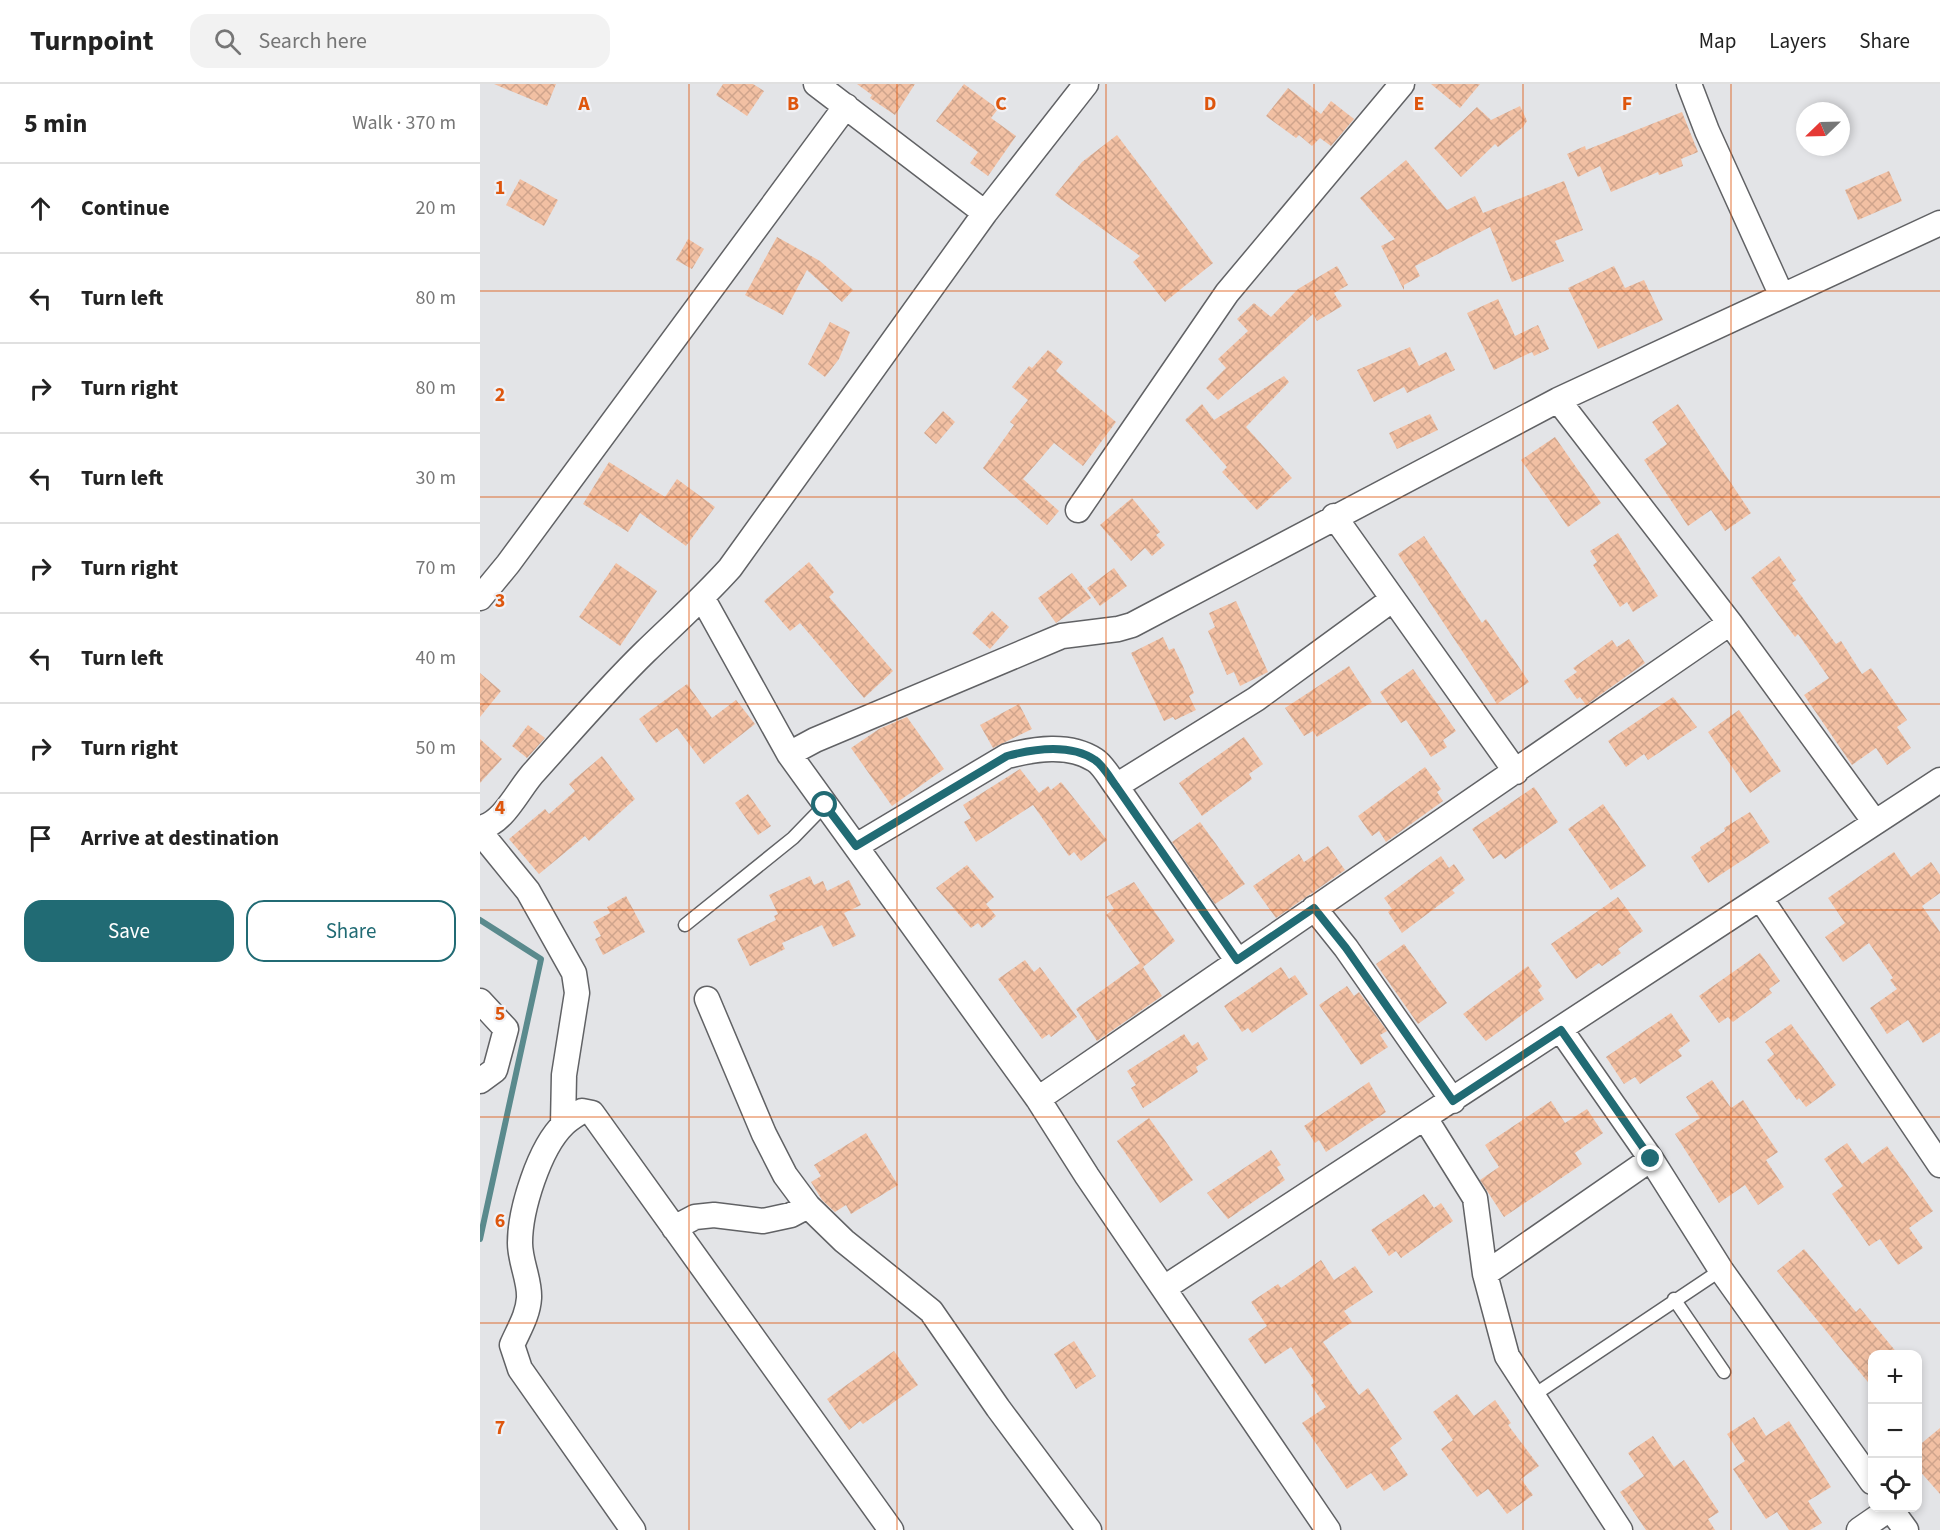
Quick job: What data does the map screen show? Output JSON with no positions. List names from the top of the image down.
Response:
{
  "north": "bottom left",
  "page": {
    "header": "Turnpoint",
    "search": "Search here",
    "nav": ["Map", "Layers", "Share"],
    "heading": ["5 min", "Walk · 370 m"],
    "list": [
      ["Continue", "20 m"],
      ["Turn left", "80 m"],
      ["Turn right", "80 m"],
      ["Turn left", "30 m"],
      ["Turn right", "70 m"],
      ["Turn left", "40 m"],
      ["Turn right", "50 m"],
      "Arrive at destination"
    ],
    "buttons": ["Save", "Share"],
    "map_buttons": ["+", "−"]
  },
  "grid": {
    "columns": [
      "A",
      "B",
      "C",
      "D",
      "E",
      "F"
    ],
    "rows": [
      "1",
      "2",
      "3",
      "4",
      "5",
      "6",
      "7"
    ]
  }
}
